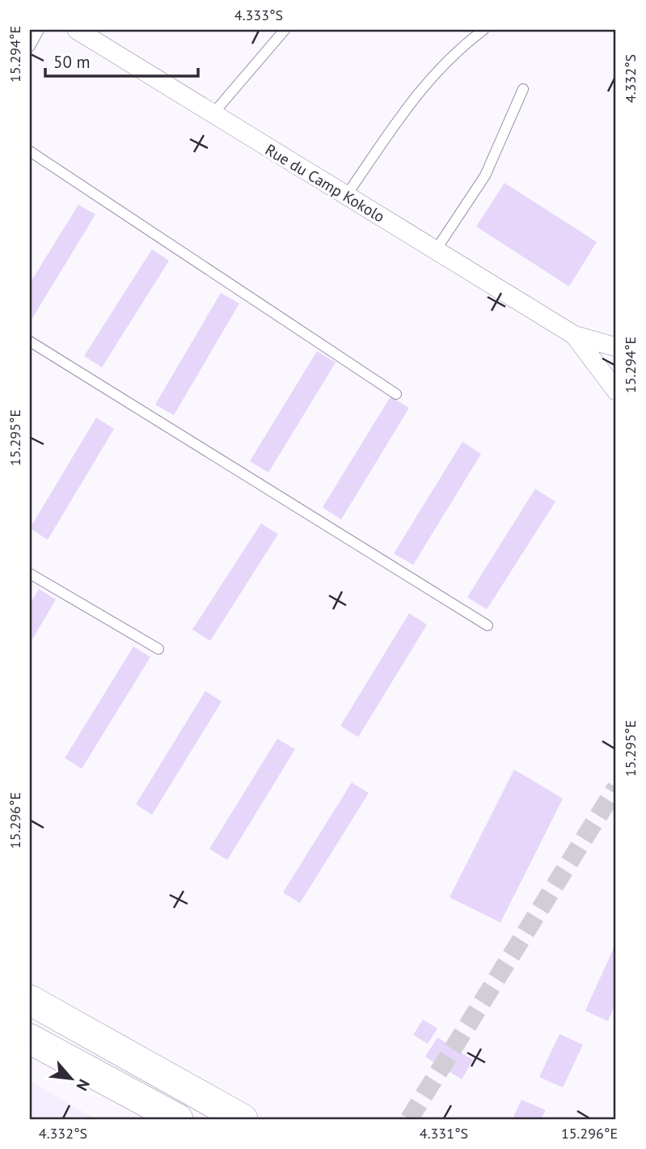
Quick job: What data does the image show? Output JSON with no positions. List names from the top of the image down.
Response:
{
  "streets": {
    "street": ["Rue du Camp Kokolo"]
  },
  "scale_bar": "50 m",
  "north": "bottom right",
  "coordinates": [
    "4.333°S",
    "15.294°E",
    "4.332°S",
    "15.295°E",
    "15.296°E",
    "4.331°S"
  ]
}
